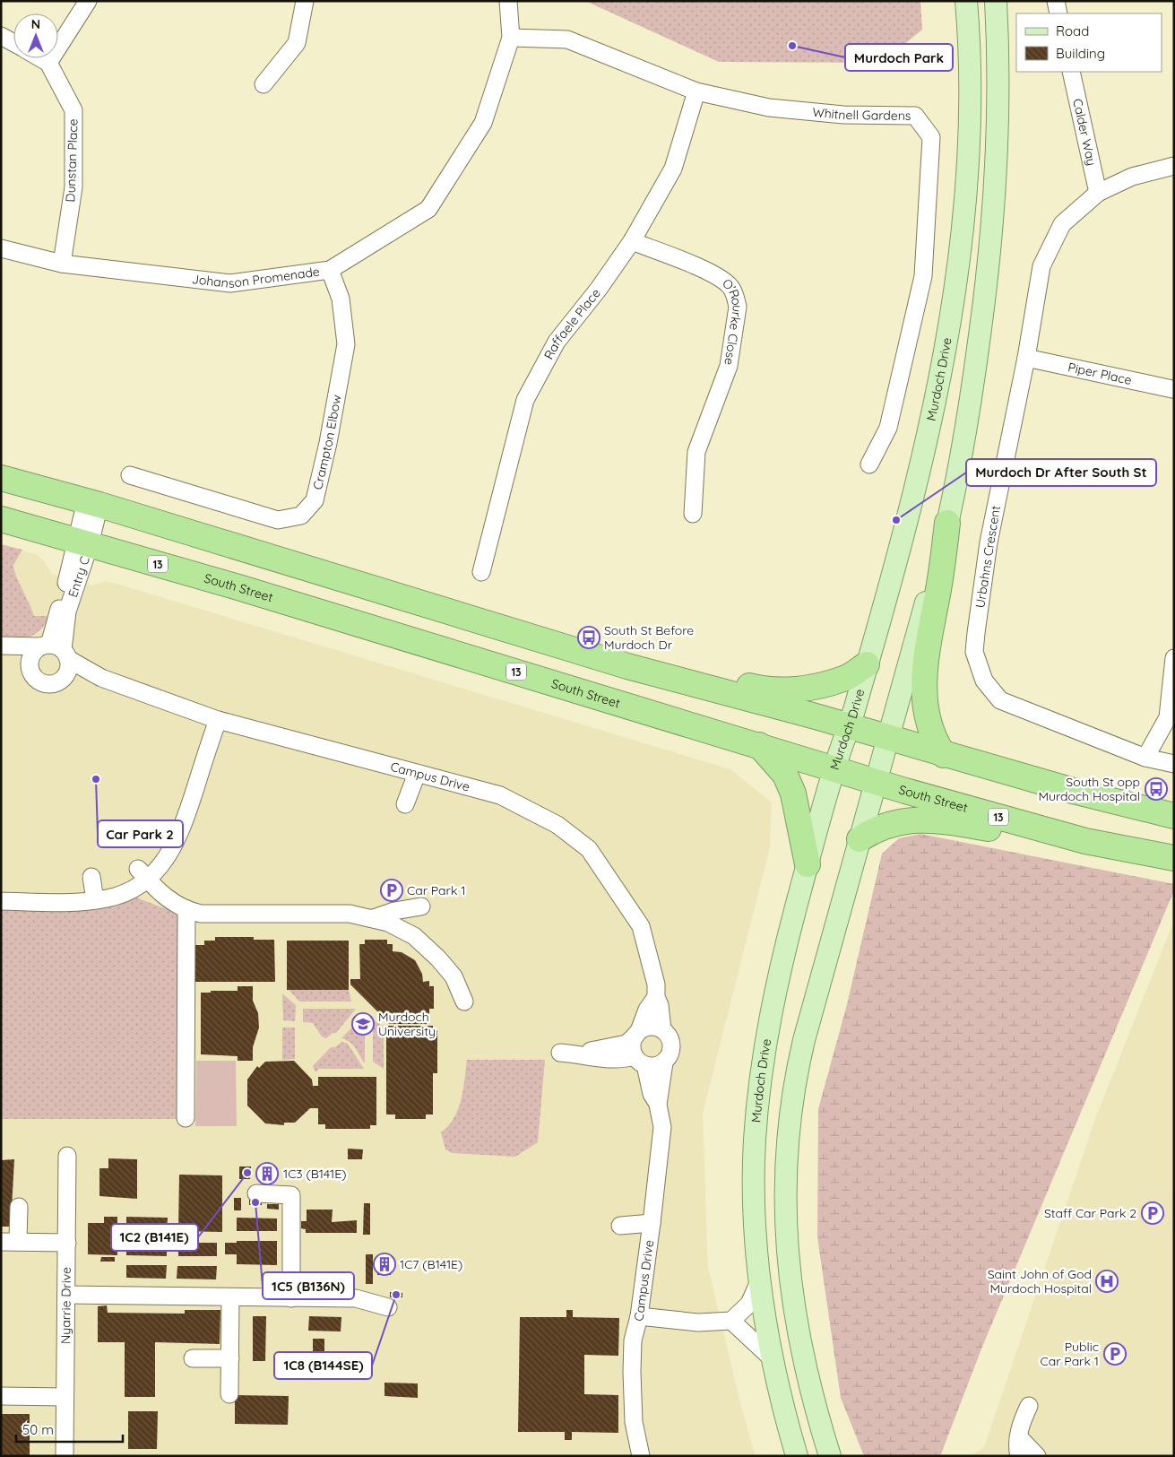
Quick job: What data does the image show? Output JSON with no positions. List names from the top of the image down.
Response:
{
  "streets": {
    "highway": ["13", "South Street"],
    "main road": ["Murdoch Drive"],
    "street": [
      "Whitnell Gardens",
      "Calder Way",
      "Dunstan Place",
      "Johanson Promenade",
      "Raffaele Place",
      "O’Rourke Close",
      "Piper Place",
      "Crampton Elbow",
      "Urbahns Crescent",
      "Entry C",
      "Campus Drive",
      "Nyarrie Drive"
    ]
  },
  "crossings": [
    ["Whitnell Gardens", "Johanson Promenade"],
    ["Whitnell Gardens", "Raffaele Place"],
    ["Calder Way", "Urbahns Crescent"],
    ["Dunstan Place", "Johanson Promenade"],
    ["Johanson Promenade", "Crampton Elbow"],
    ["Raffaele Place", "O’Rourke Close"],
    ["Piper Place", "Urbahns Crescent"],
    ["Murdoch Drive", "South Street"],
    ["Entry C", "South Street"],
    ["Entry C", "Campus Drive"]
  ],
  "places": {
    "other": [
      "Murdoch Park",
      "Murdoch Dr After South St",
      "Car Park 2",
      "1C2 (B141E)",
      "1C5 (B136N)",
      "1C8 (B144SE)"
    ],
    "bus stop": ["South St Before Murdoch Dr", "South St opp Murdoch Hospital"],
    "parking": ["Car Park 1", "Staff Car Park 2", "Public Car Park 1"],
    "school or university": ["Murdoch University"],
    "building": ["1C3 (B141E)", "1C7 (B141E)"],
    "hospital": ["Saint John of God Murdoch Hospital"]
  },
  "legend": ["Road", "Building"],
  "scale_bar": "50 m",
  "north": "top"
}
